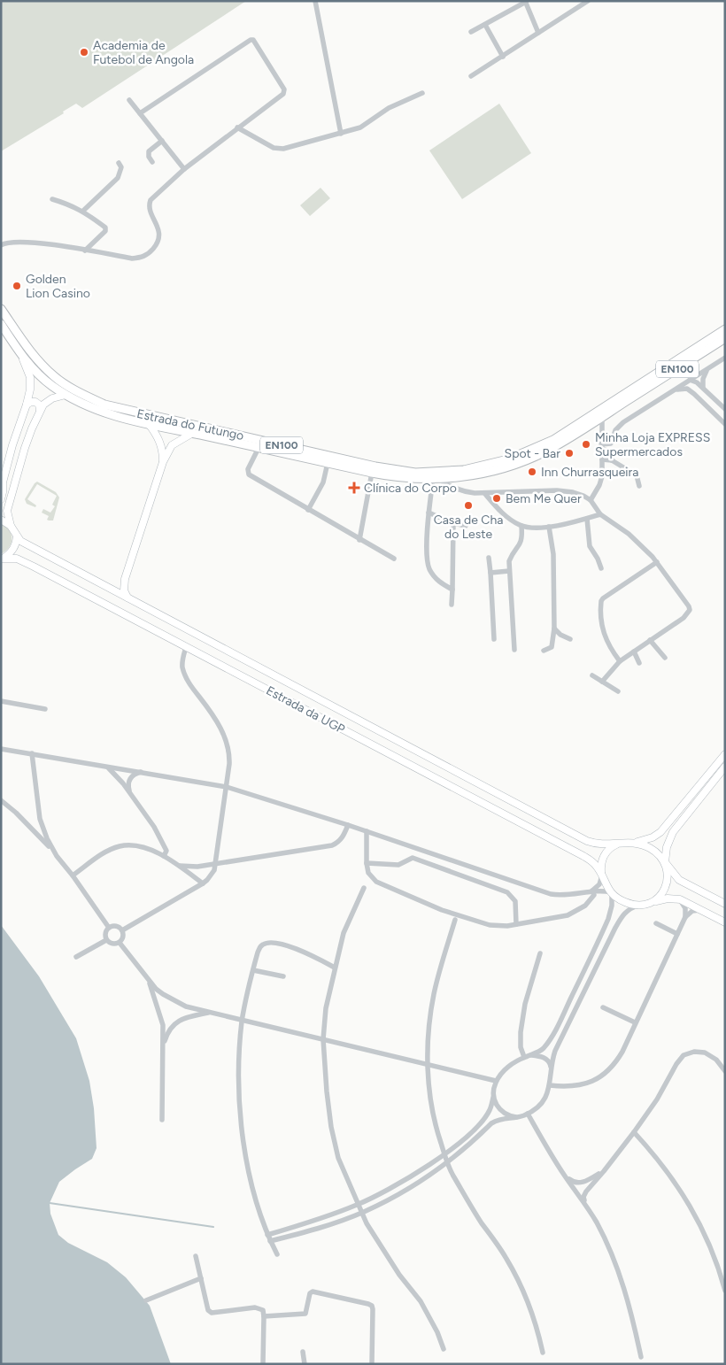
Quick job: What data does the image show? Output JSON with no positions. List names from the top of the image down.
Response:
{
  "streets": {
    "main road": ["EN100", "Estrada do Futungo", "Estrada da UGP"]
  },
  "places": {
    "other": [
      "Academia de Futebol de Angola",
      "Golden Lion Casino",
      "Minha Loja EXPRESS Supermercados",
      "Spot - Bar",
      "Inn Churrasqueira",
      "Bem Me Quer",
      "Casa de Cha do Leste"
    ],
    "health": ["Clínica do Corpo"]
  }
}
